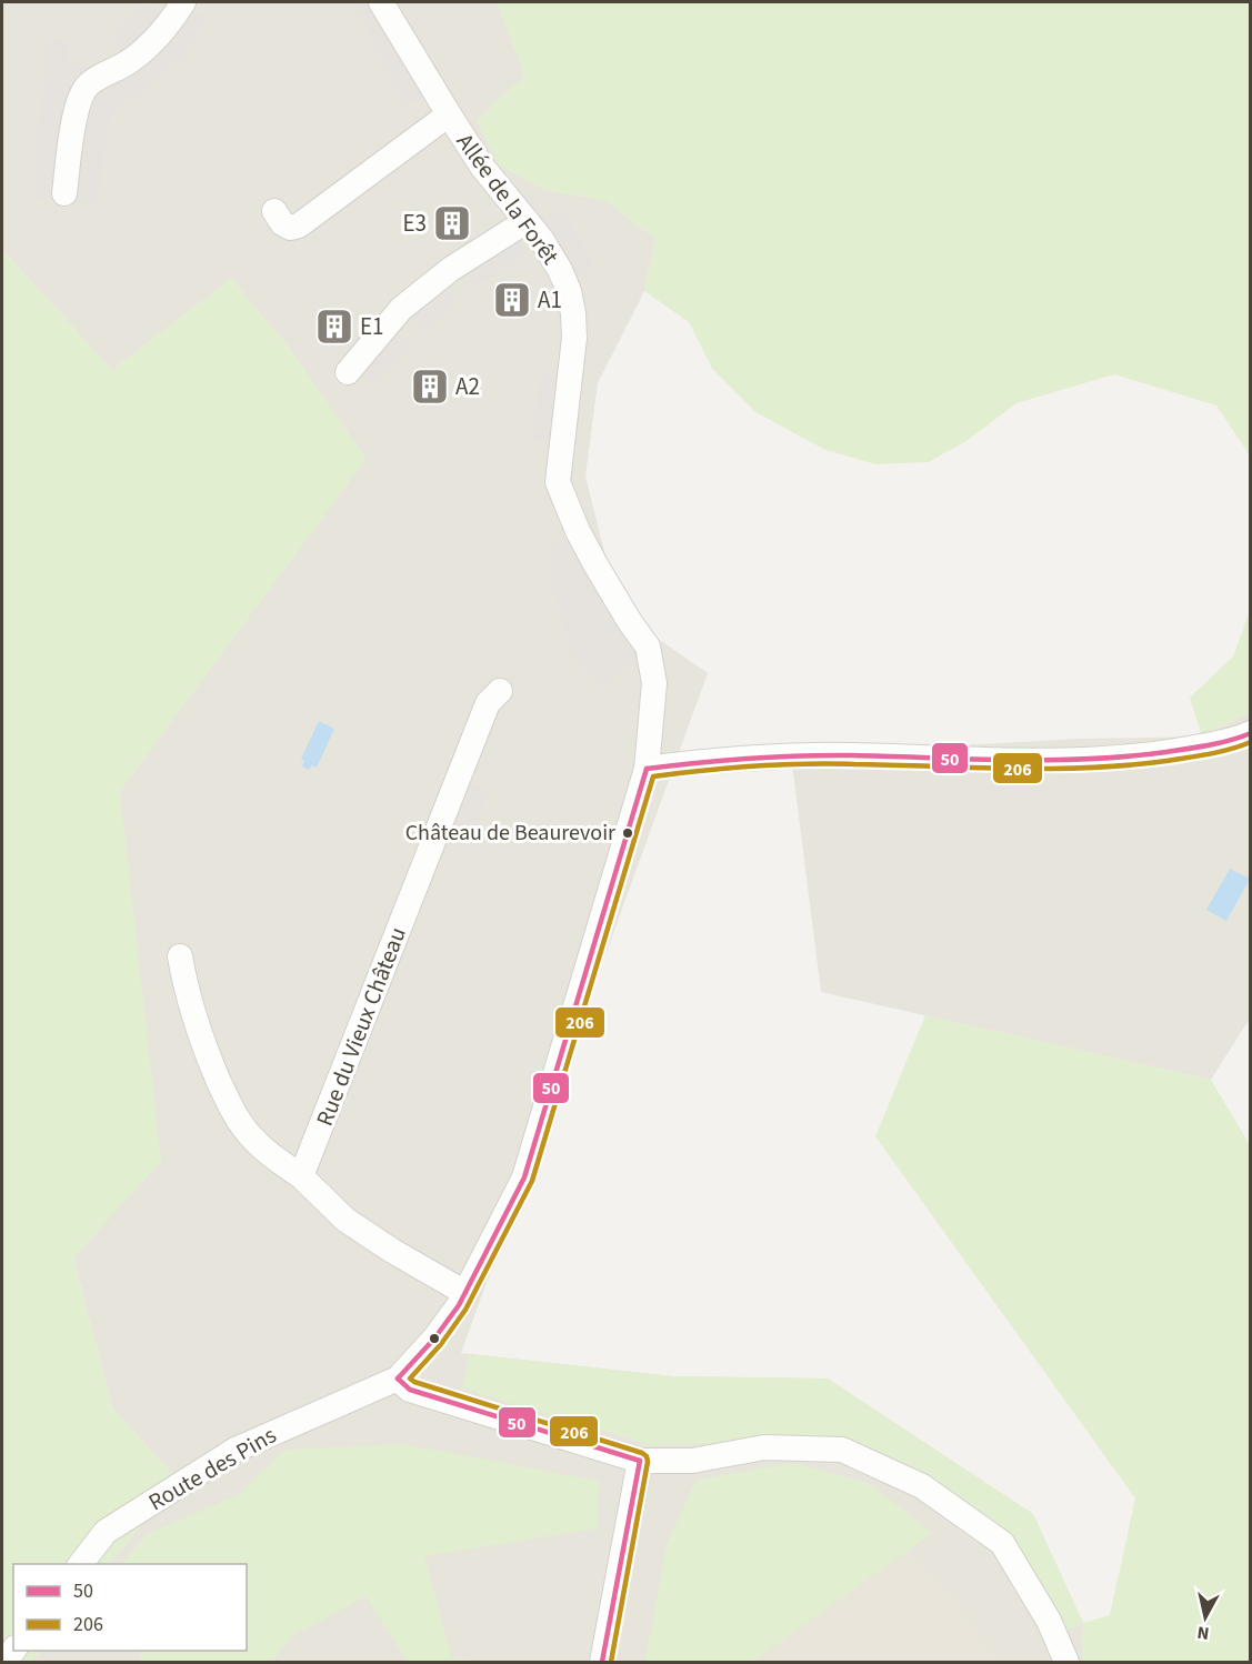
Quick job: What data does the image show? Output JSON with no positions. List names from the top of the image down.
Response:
{
  "streets": {
    "street": ["Allée de la Forêt", "Rue du Vieux Château", "Route des Pins"]
  },
  "crossings": [
    ["Allée de la Forêt", "Route des Pins"]
  ],
  "places": {
    "building": [
      "E3",
      "A1",
      "E1",
      "A2"
    ],
    "other": ["Château de Beaurevoir"]
  },
  "lines": ["transit line 50", "transit line 206"],
  "legend": ["50", "206"],
  "north": "bottom"
}
